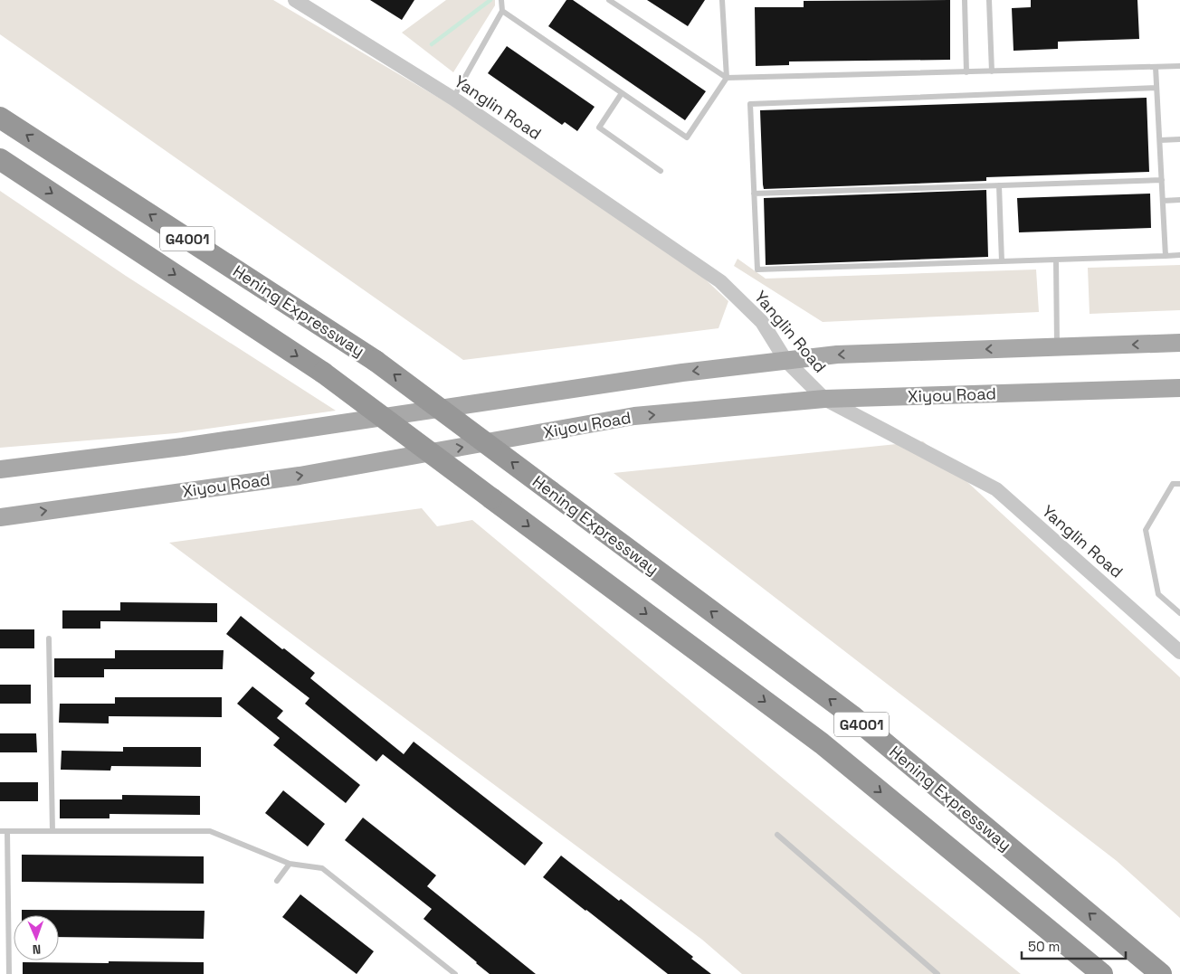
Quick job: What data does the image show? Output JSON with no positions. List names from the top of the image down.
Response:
{
  "streets": {
    "highway": ["G4001", "Hening Expressway"],
    "main road": ["Xiyou Road"],
    "street": ["Yanglin Road"]
  },
  "crossings": [
    ["Yanglin Road", "Xiyou Road"]
  ],
  "scale_bar": "50 m",
  "north": "bottom"
}
